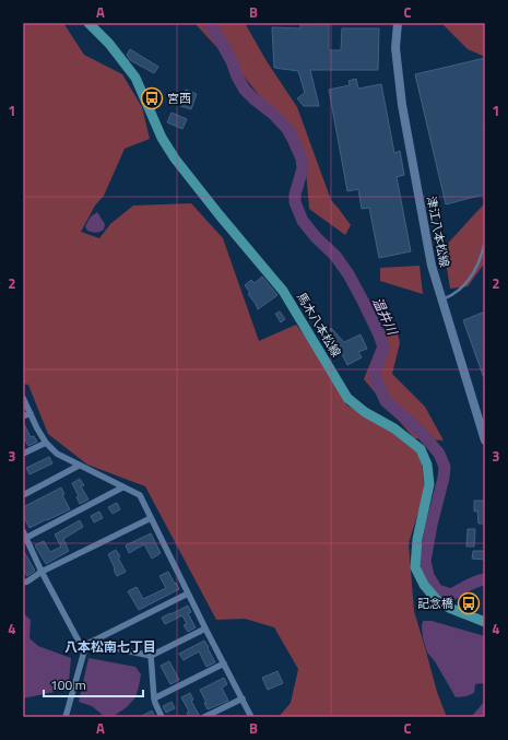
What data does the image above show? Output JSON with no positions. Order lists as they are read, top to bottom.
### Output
{
  "streets": {
    "main road": ["津江八本松線", "馬木八本松線"]
  },
  "districts": ["八本松南七丁目"],
  "water": ["温井川"],
  "places": {
    "bus stop": ["宮西", "記念橋"]
  },
  "scale_bar": "100 m",
  "grid": {
    "columns": ["A", "B", "C"],
    "rows": [
      "1",
      "2",
      "3",
      "4"
    ]
  }
}
